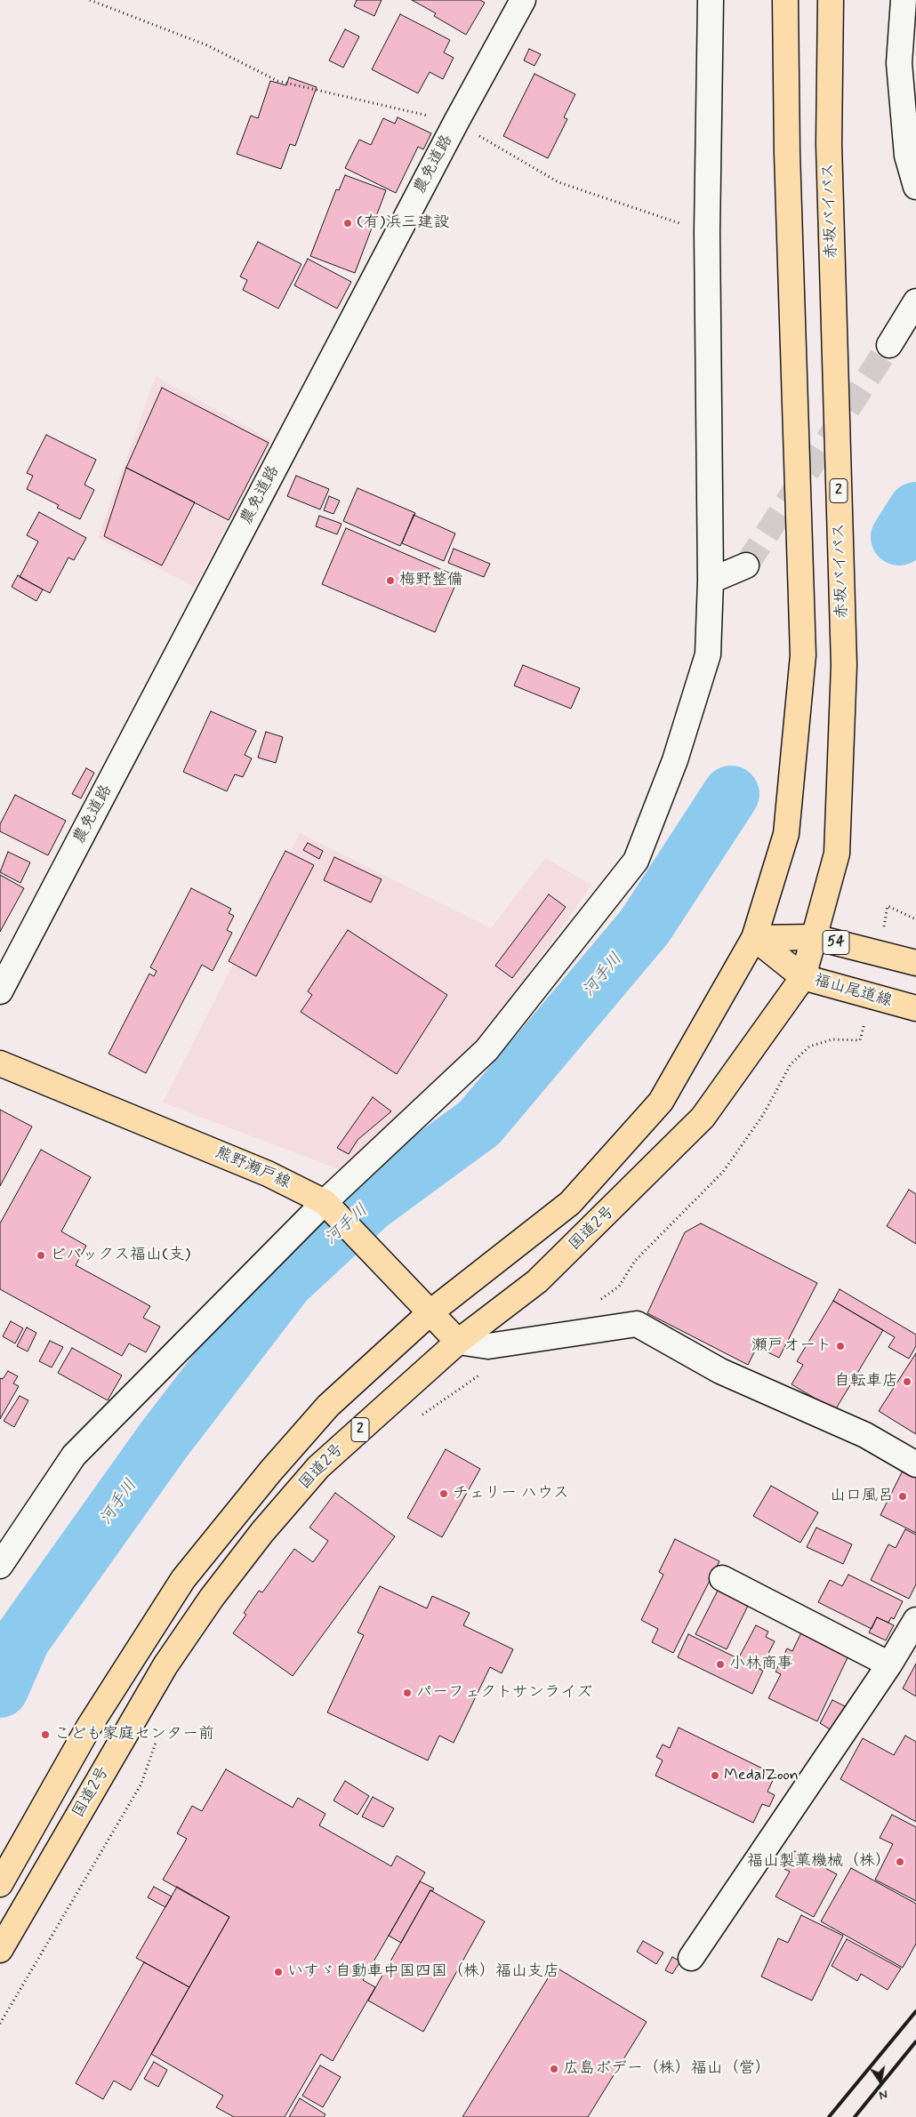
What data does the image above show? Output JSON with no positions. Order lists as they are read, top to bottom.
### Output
{
  "streets": {
    "main road": [
      "赤坂バイパス",
      "2",
      "54",
      "福山尾道線",
      "熊野瀬戸線",
      "国道2号"
    ],
    "street": ["農免道路"]
  },
  "crossings": [
    ["赤坂バイパス", "54"],
    ["赤坂バイパス", "福山尾道線"],
    ["赤坂バイパス", "国道2号"],
    ["54", "福山尾道線"],
    ["福山尾道線", "国道2号"],
    ["熊野瀬戸線", "国道2号"]
  ],
  "water": ["河手川"],
  "places": [
    "(有)浜三建設",
    "梅野整備",
    "ビバックス福山(支)",
    "瀬戸オート",
    "自転車店",
    "チェリー ハウス",
    "山口風呂",
    "小林商事",
    "パーフェクトサンライズ",
    "こども家庭センター前",
    "MedalZoon",
    "福山製菓機械（株）",
    "いすゞ自動車中国四国（株）福山支店",
    "広島ボデー（株）福山（営）"
  ],
  "north": "bottom"
}
